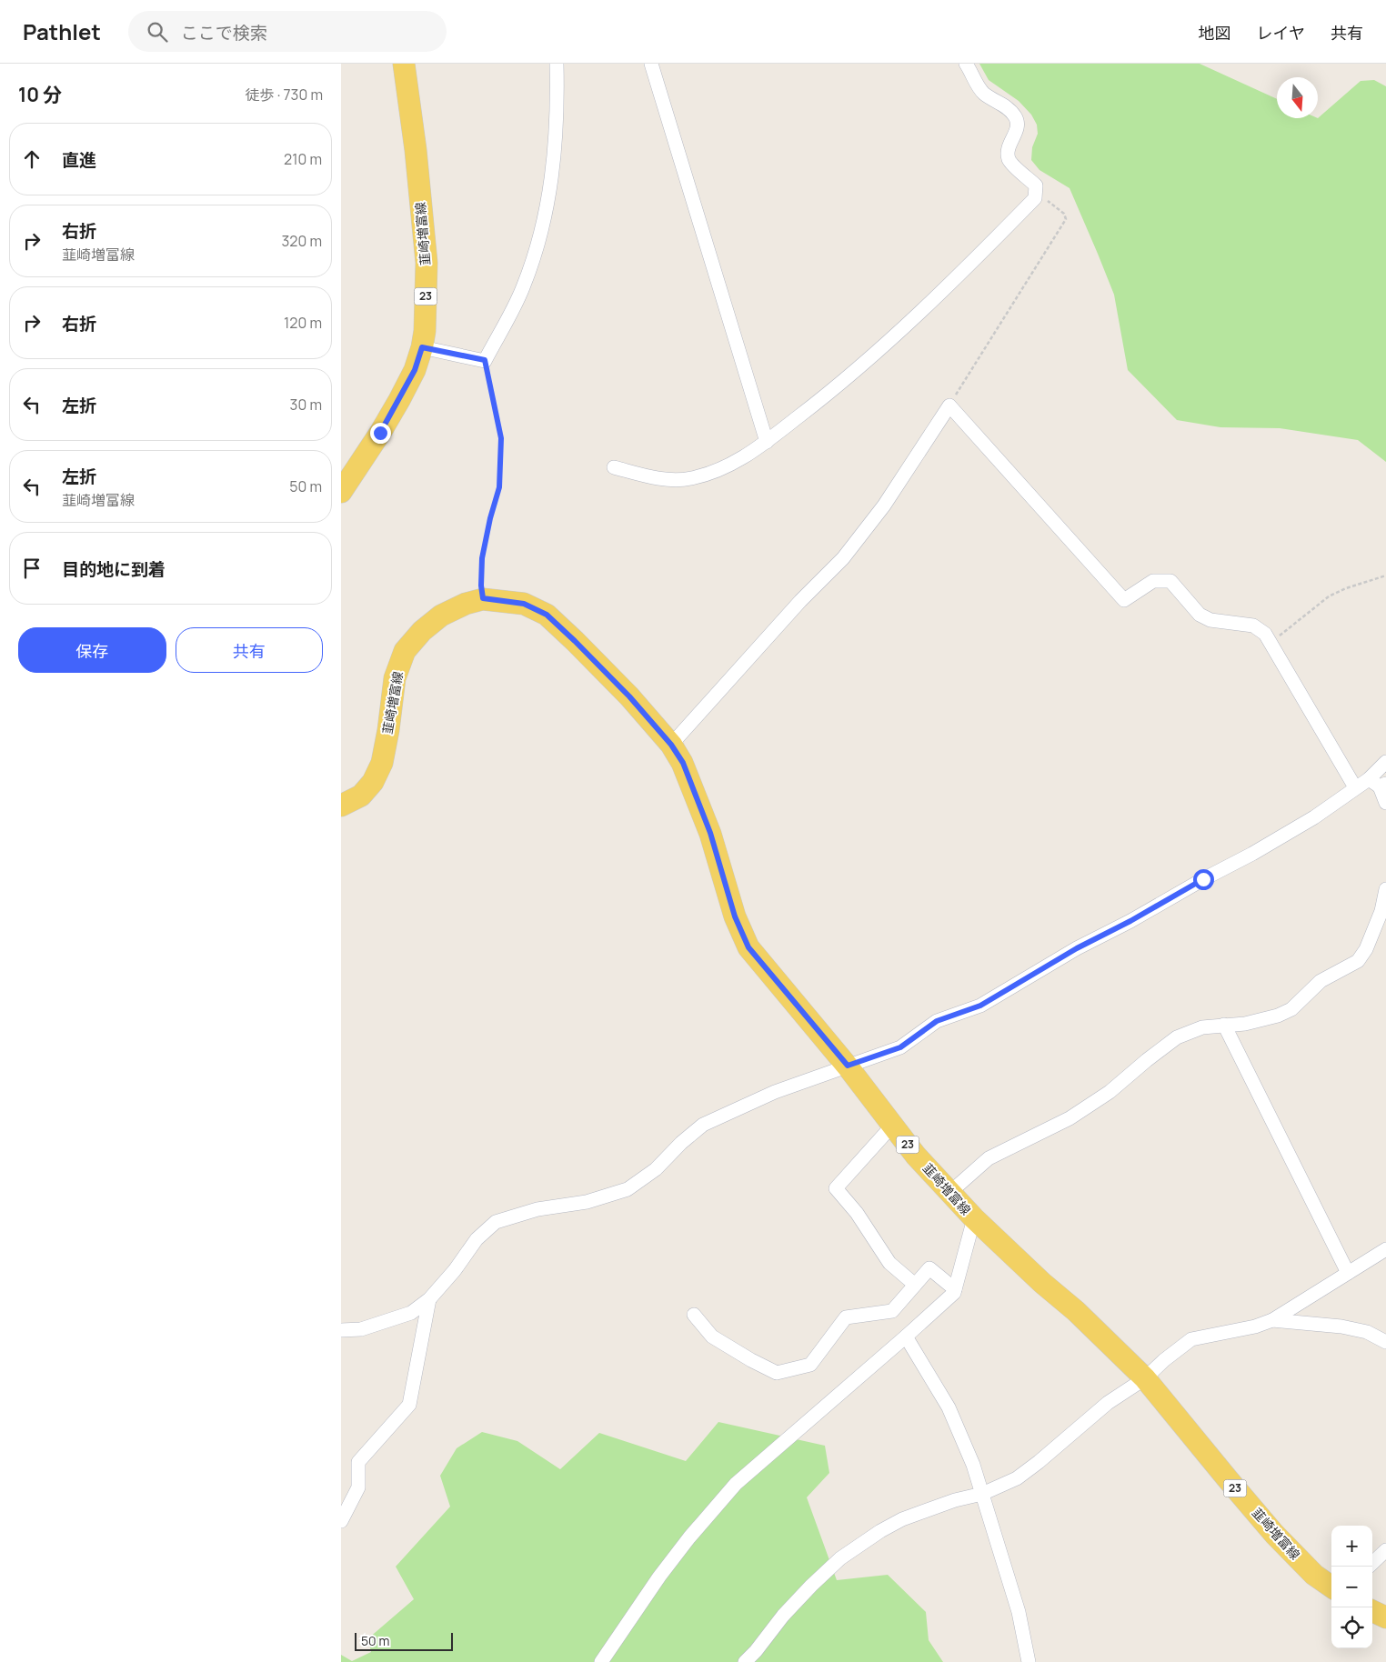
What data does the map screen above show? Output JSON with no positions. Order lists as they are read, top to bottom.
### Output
{
  "streets": {
    "main road": ["韮崎増富線", "23"]
  },
  "scale_bar": "50 m",
  "north": "bottom",
  "page": {
    "header": "Pathlet",
    "search": "ここで検索",
    "nav": ["地図", "レイヤ", "共有"],
    "heading": ["10 分", "徒歩 · 730 m"],
    "list": [
      ["直進", "210 m"],
      ["右折", "韮崎増富線", "320 m"],
      ["右折", "120 m"],
      ["左折", "30 m"],
      ["左折", "韮崎増富線", "50 m"],
      "目的地に到着"
    ],
    "buttons": ["保存", "共有"],
    "map_buttons": ["+", "−"],
    "scale": "50 m"
  }
}
